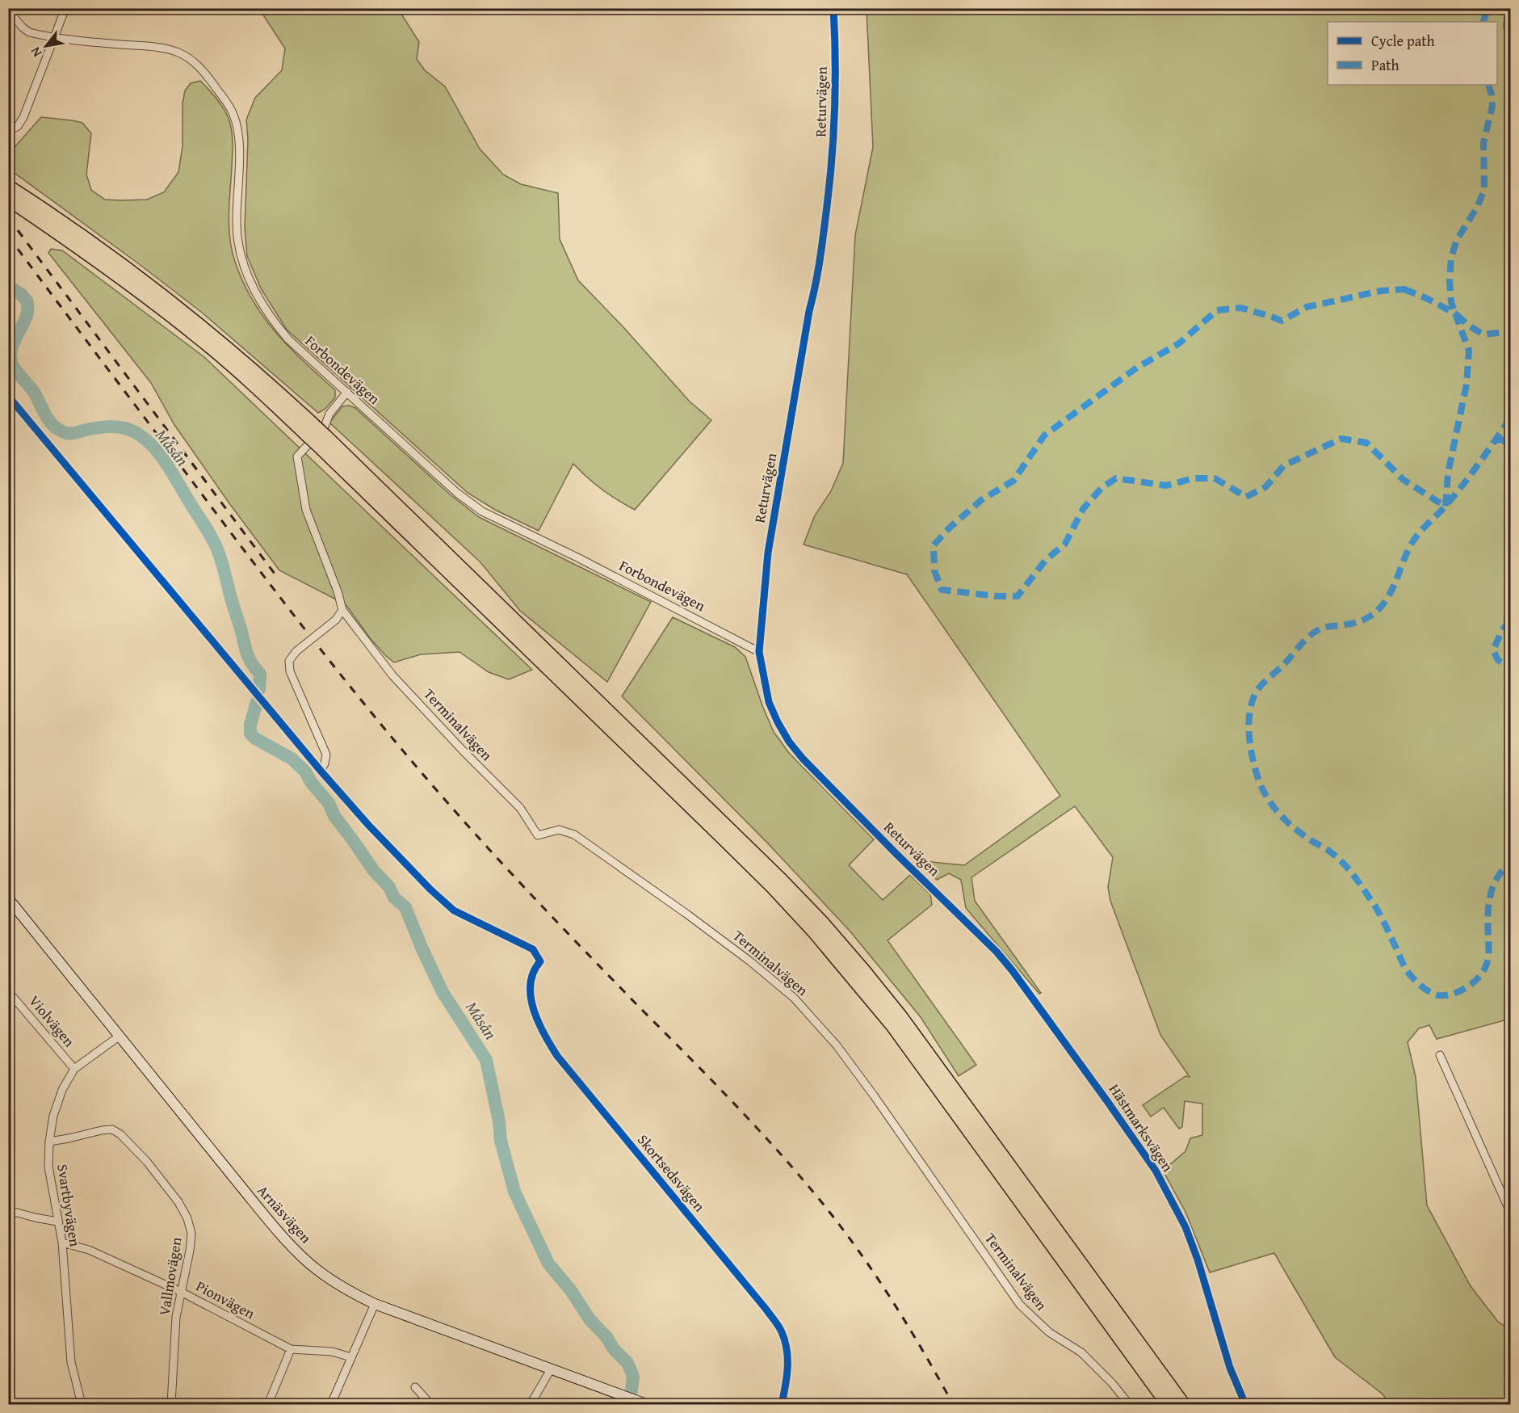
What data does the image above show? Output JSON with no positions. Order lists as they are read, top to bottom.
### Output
{
  "streets": {
    "street": [
      "Returvägen",
      "Forbondevägen",
      "Terminalvägen",
      "Violvägen",
      "Hästmarksvägen",
      "Skortsedsvägen",
      "Svartbyvägen",
      "Arnäsvägen",
      "Vallmovägen",
      "Pionvägen"
    ]
  },
  "crossings": [
    ["Returvägen", "Forbondevägen"],
    ["Returvägen", "Hästmarksvägen"],
    ["Violvägen", "Svartbyvägen"],
    ["Svartbyvägen", "Arnäsvägen"],
    ["Svartbyvägen", "Vallmovägen"],
    ["Svartbyvägen", "Pionvägen"],
    ["Vallmovägen", "Pionvägen"]
  ],
  "water": ["Måsån"],
  "legend": ["Cycle path", "Path"],
  "north": "bottom left"
}
